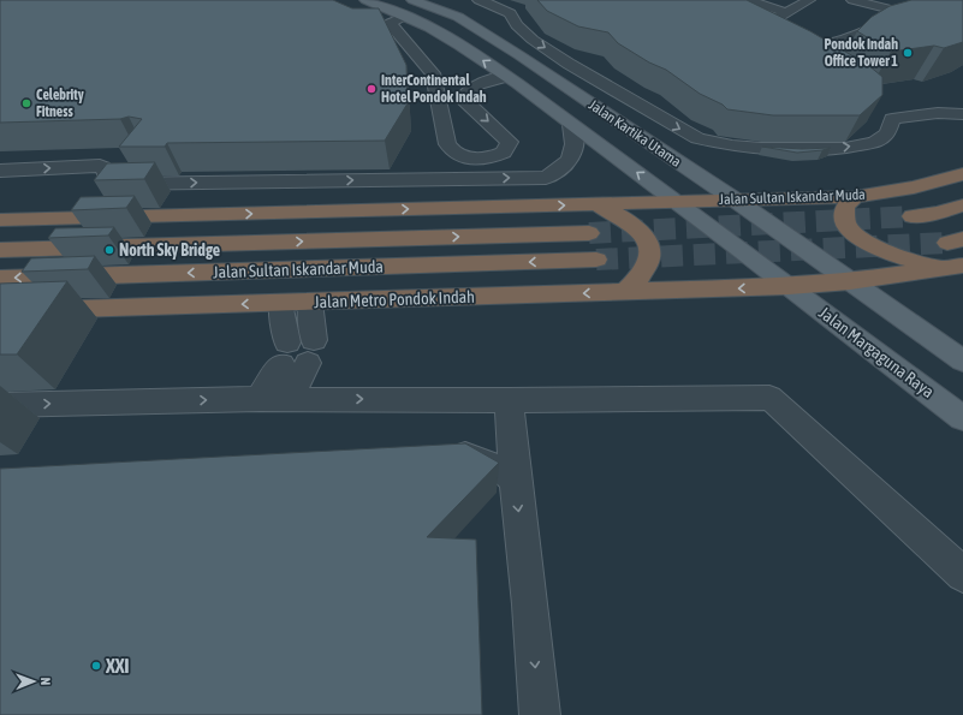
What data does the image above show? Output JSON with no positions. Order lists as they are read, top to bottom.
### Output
{
  "streets": {
    "highway": ["Jalan Sultan Iskandar Muda", "Jalan Metro Pondok Indah"],
    "main road": ["Jalan Kartika Utama", "Jalan Margaguna Raya"]
  },
  "crossings": [
    ["Jalan Kartika Utama", "Jalan Sultan Iskandar Muda"],
    ["Jalan Kartika Utama", "Jalan Metro Pondok Indah"],
    ["Jalan Kartika Utama", "Jalan Margaguna Raya"],
    ["Jalan Metro Pondok Indah", "Jalan Margaguna Raya"]
  ],
  "places": [
    "Pondok Indah Office Tower 1",
    "InterContinental Hotel Pondok Indah",
    "Celebrity Fitness",
    "North Sky Bridge",
    "XXI"
  ],
  "north": "right"
}
